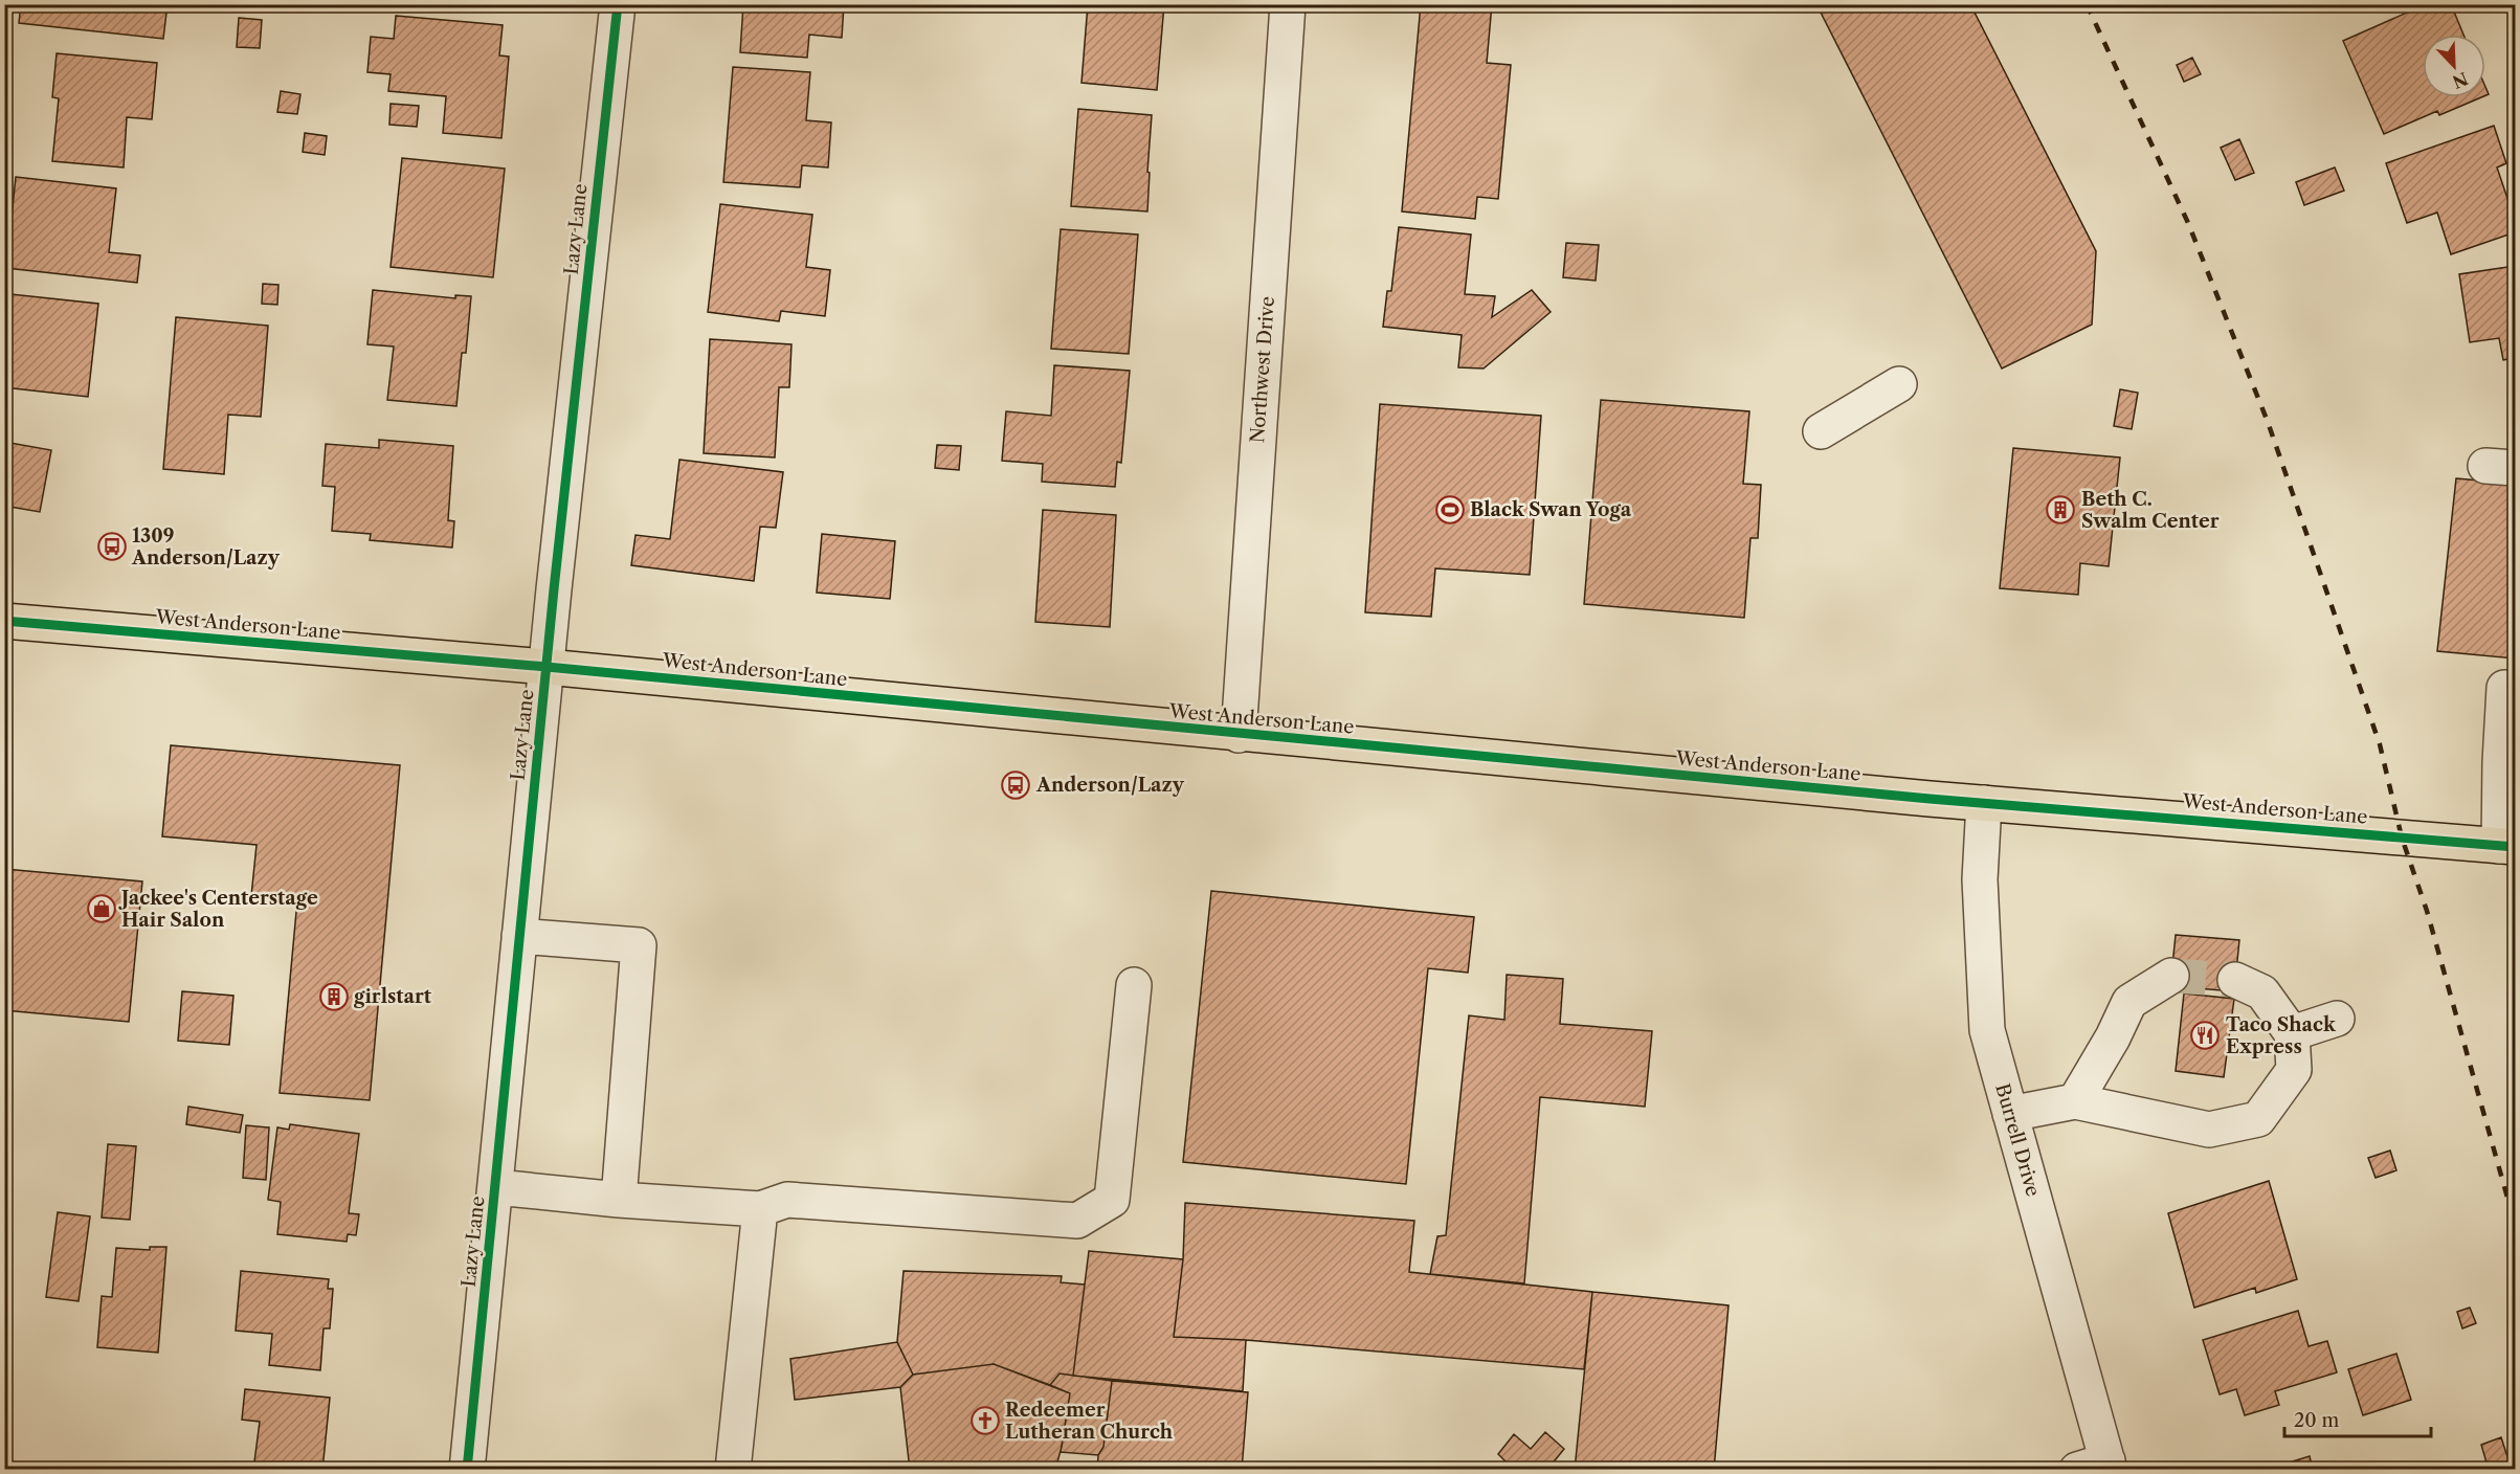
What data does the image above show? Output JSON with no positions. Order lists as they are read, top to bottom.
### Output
{
  "streets": {
    "main road": ["West Anderson Lane"],
    "street": ["Lazy Lane", "Northwest Drive", "Burrell Drive"]
  },
  "crossings": [
    ["Lazy Lane", "West Anderson Lane"],
    ["Northwest Drive", "West Anderson Lane"],
    ["West Anderson Lane", "Burrell Drive"]
  ],
  "places": {
    "sports": ["Black Swan Yoga"],
    "building": ["Beth C. Swalm Center", "girlstart"],
    "bus stop": ["1309 Anderson/Lazy", "Anderson/Lazy"],
    "shop": ["Jackee's Centerstage Hair Salon"],
    "restaurant": ["Taco Shack Express"],
    "church": ["Redeemer Lutheran Church"]
  },
  "scale_bar": "20 m",
  "north": "bottom right"
}
